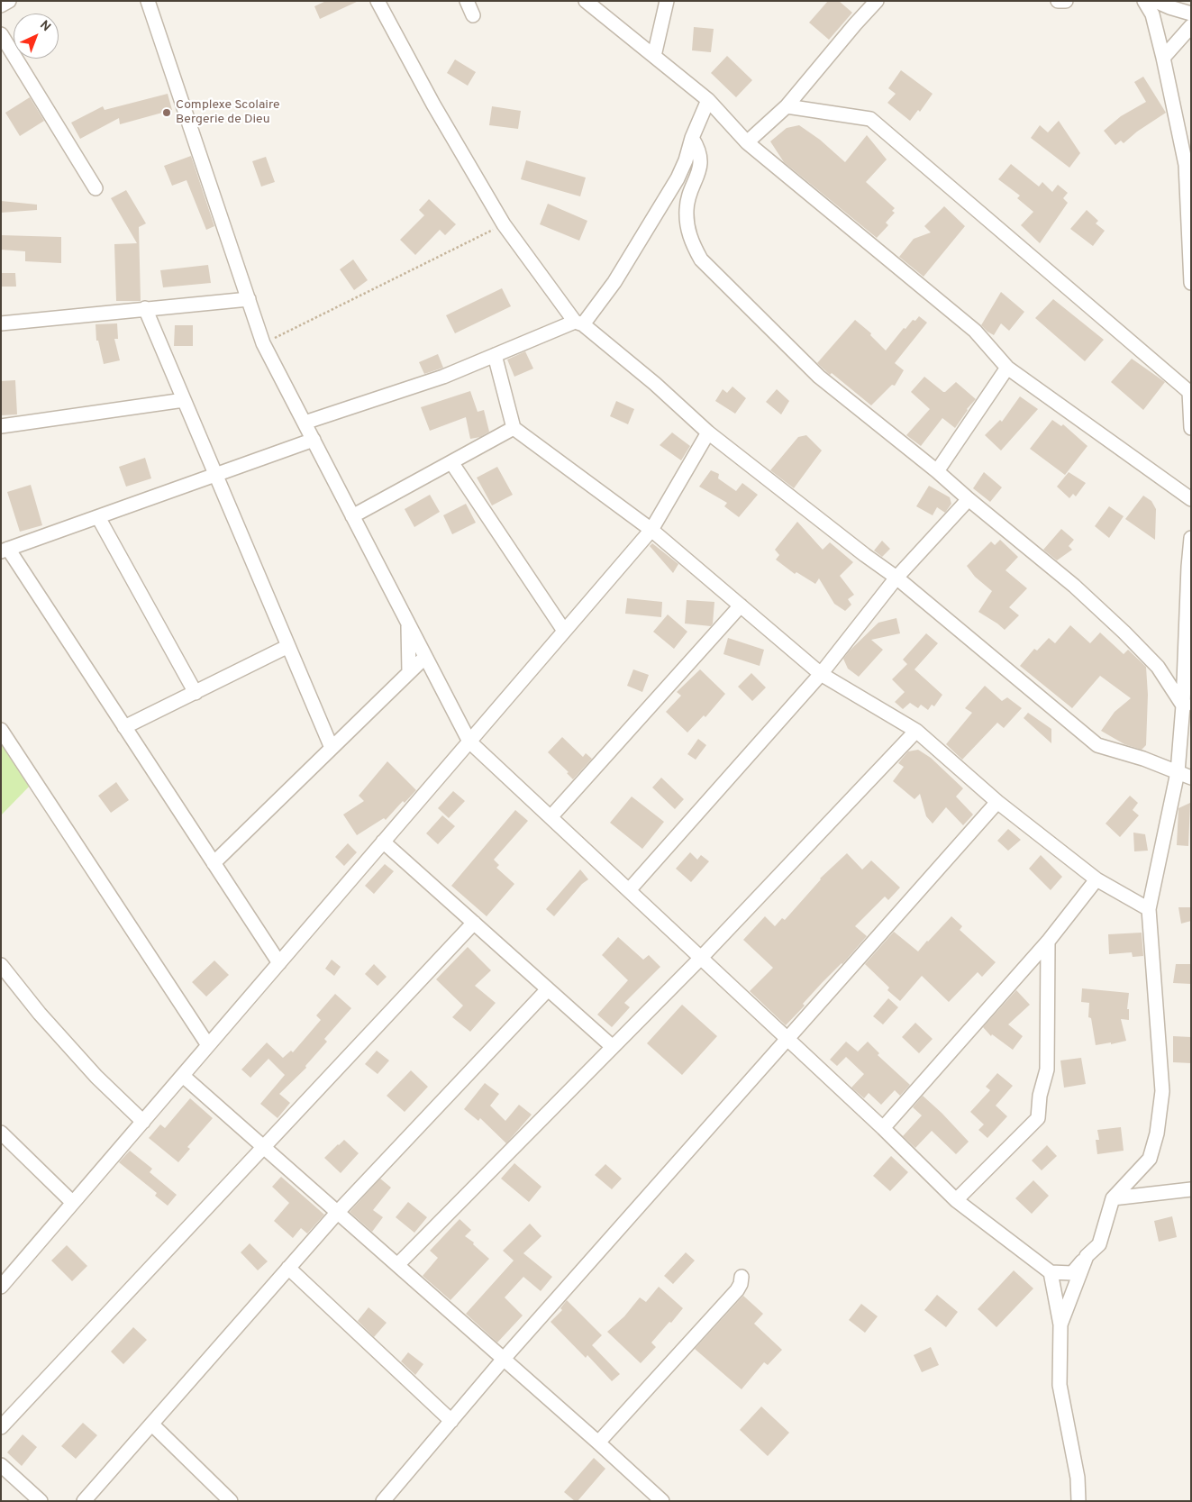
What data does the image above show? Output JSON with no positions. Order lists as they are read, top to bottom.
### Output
{
  "places": ["Complexe Scolaire Bergerie de Dieu"],
  "north": "top right"
}
